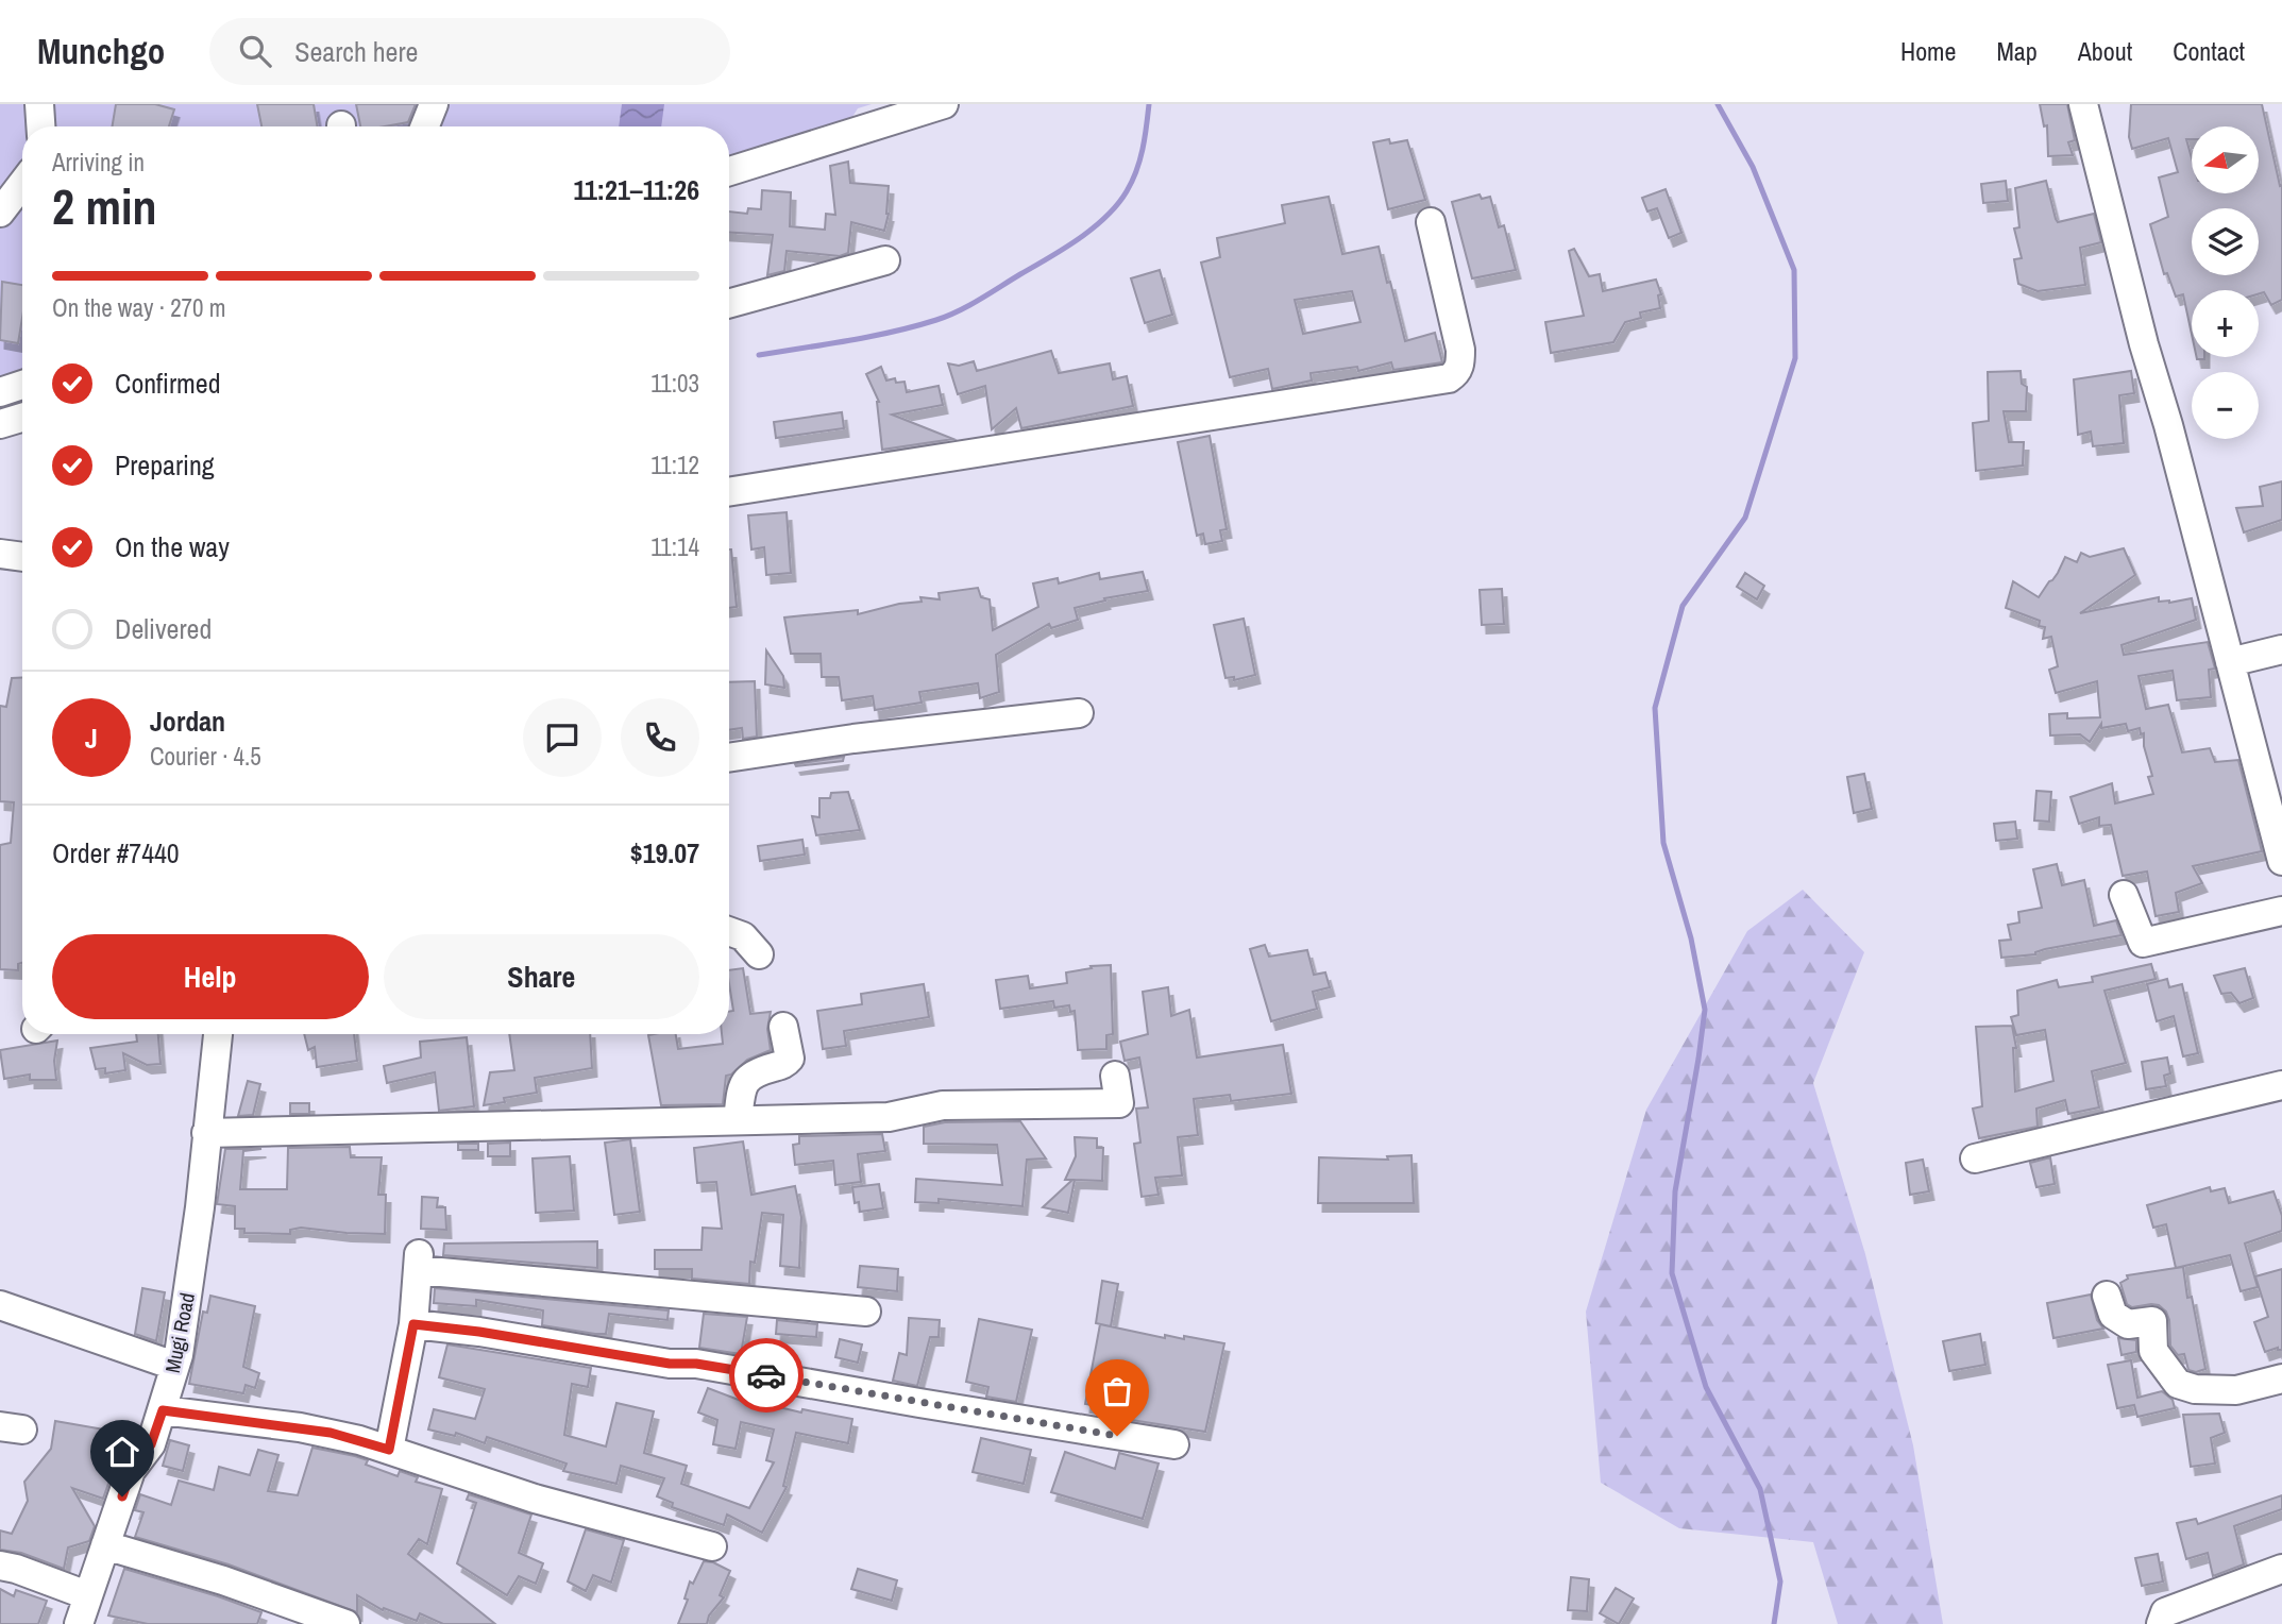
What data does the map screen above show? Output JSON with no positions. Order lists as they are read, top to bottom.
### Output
{
  "streets": {
    "street": ["Mugi Road"]
  },
  "north": "left",
  "page": {
    "header": "Munchgo",
    "search": "Search here",
    "nav": [
      "Home",
      "Map",
      "About",
      "Contact"
    ],
    "map_buttons": ["+", "−"],
    "heading": ["2 min", "Arriving in", "11:21–11:26"],
    "panel": [
      "Jordan",
      "Courier · 4.5",
      "Order #7440",
      "$19.07"
    ],
    "bar": "On the way · 270 m",
    "list": [
      ["Confirmed", "11:03"],
      ["Preparing", "11:12"],
      ["On the way", "11:14"],
      "Delivered"
    ],
    "round": "J",
    "buttons": ["Help", "Share"]
  }
}
